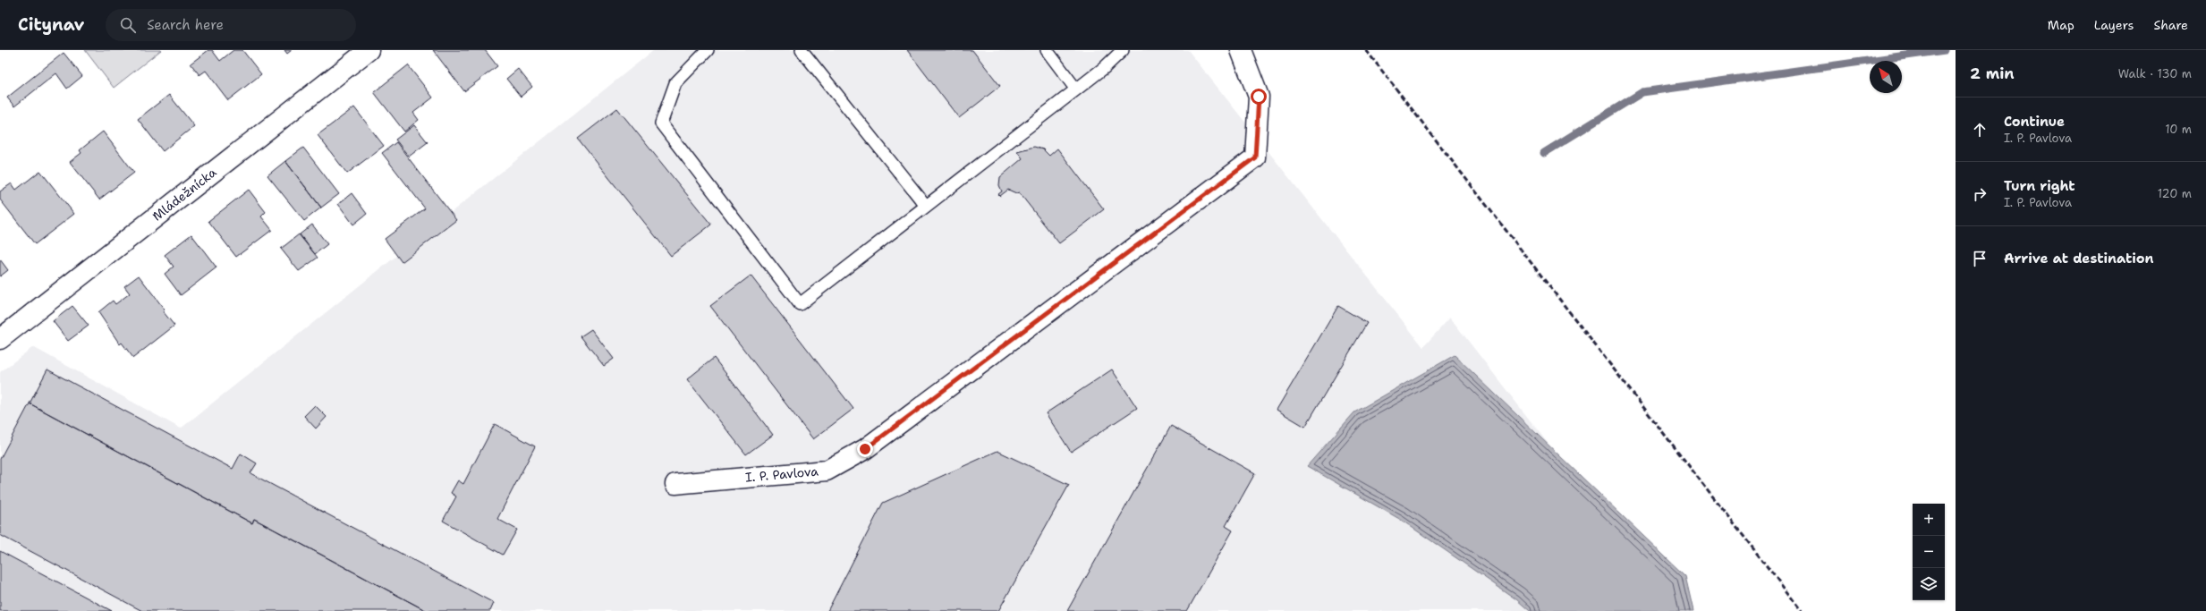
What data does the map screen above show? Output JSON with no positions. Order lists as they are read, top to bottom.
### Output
{
  "streets": {
    "street": ["Mládežnícka", "I. P. Pavlova"]
  },
  "north": "top left",
  "page": {
    "header": "Citynav",
    "search": "Search here",
    "nav": ["Map", "Layers", "Share"],
    "heading": ["2 min", "Walk · 130 m"],
    "list": [
      ["Continue", "I. P. Pavlova", "10 m"],
      ["Turn right", "I. P. Pavlova", "120 m"],
      "Arrive at destination"
    ],
    "map_buttons": ["+", "−"]
  }
}
